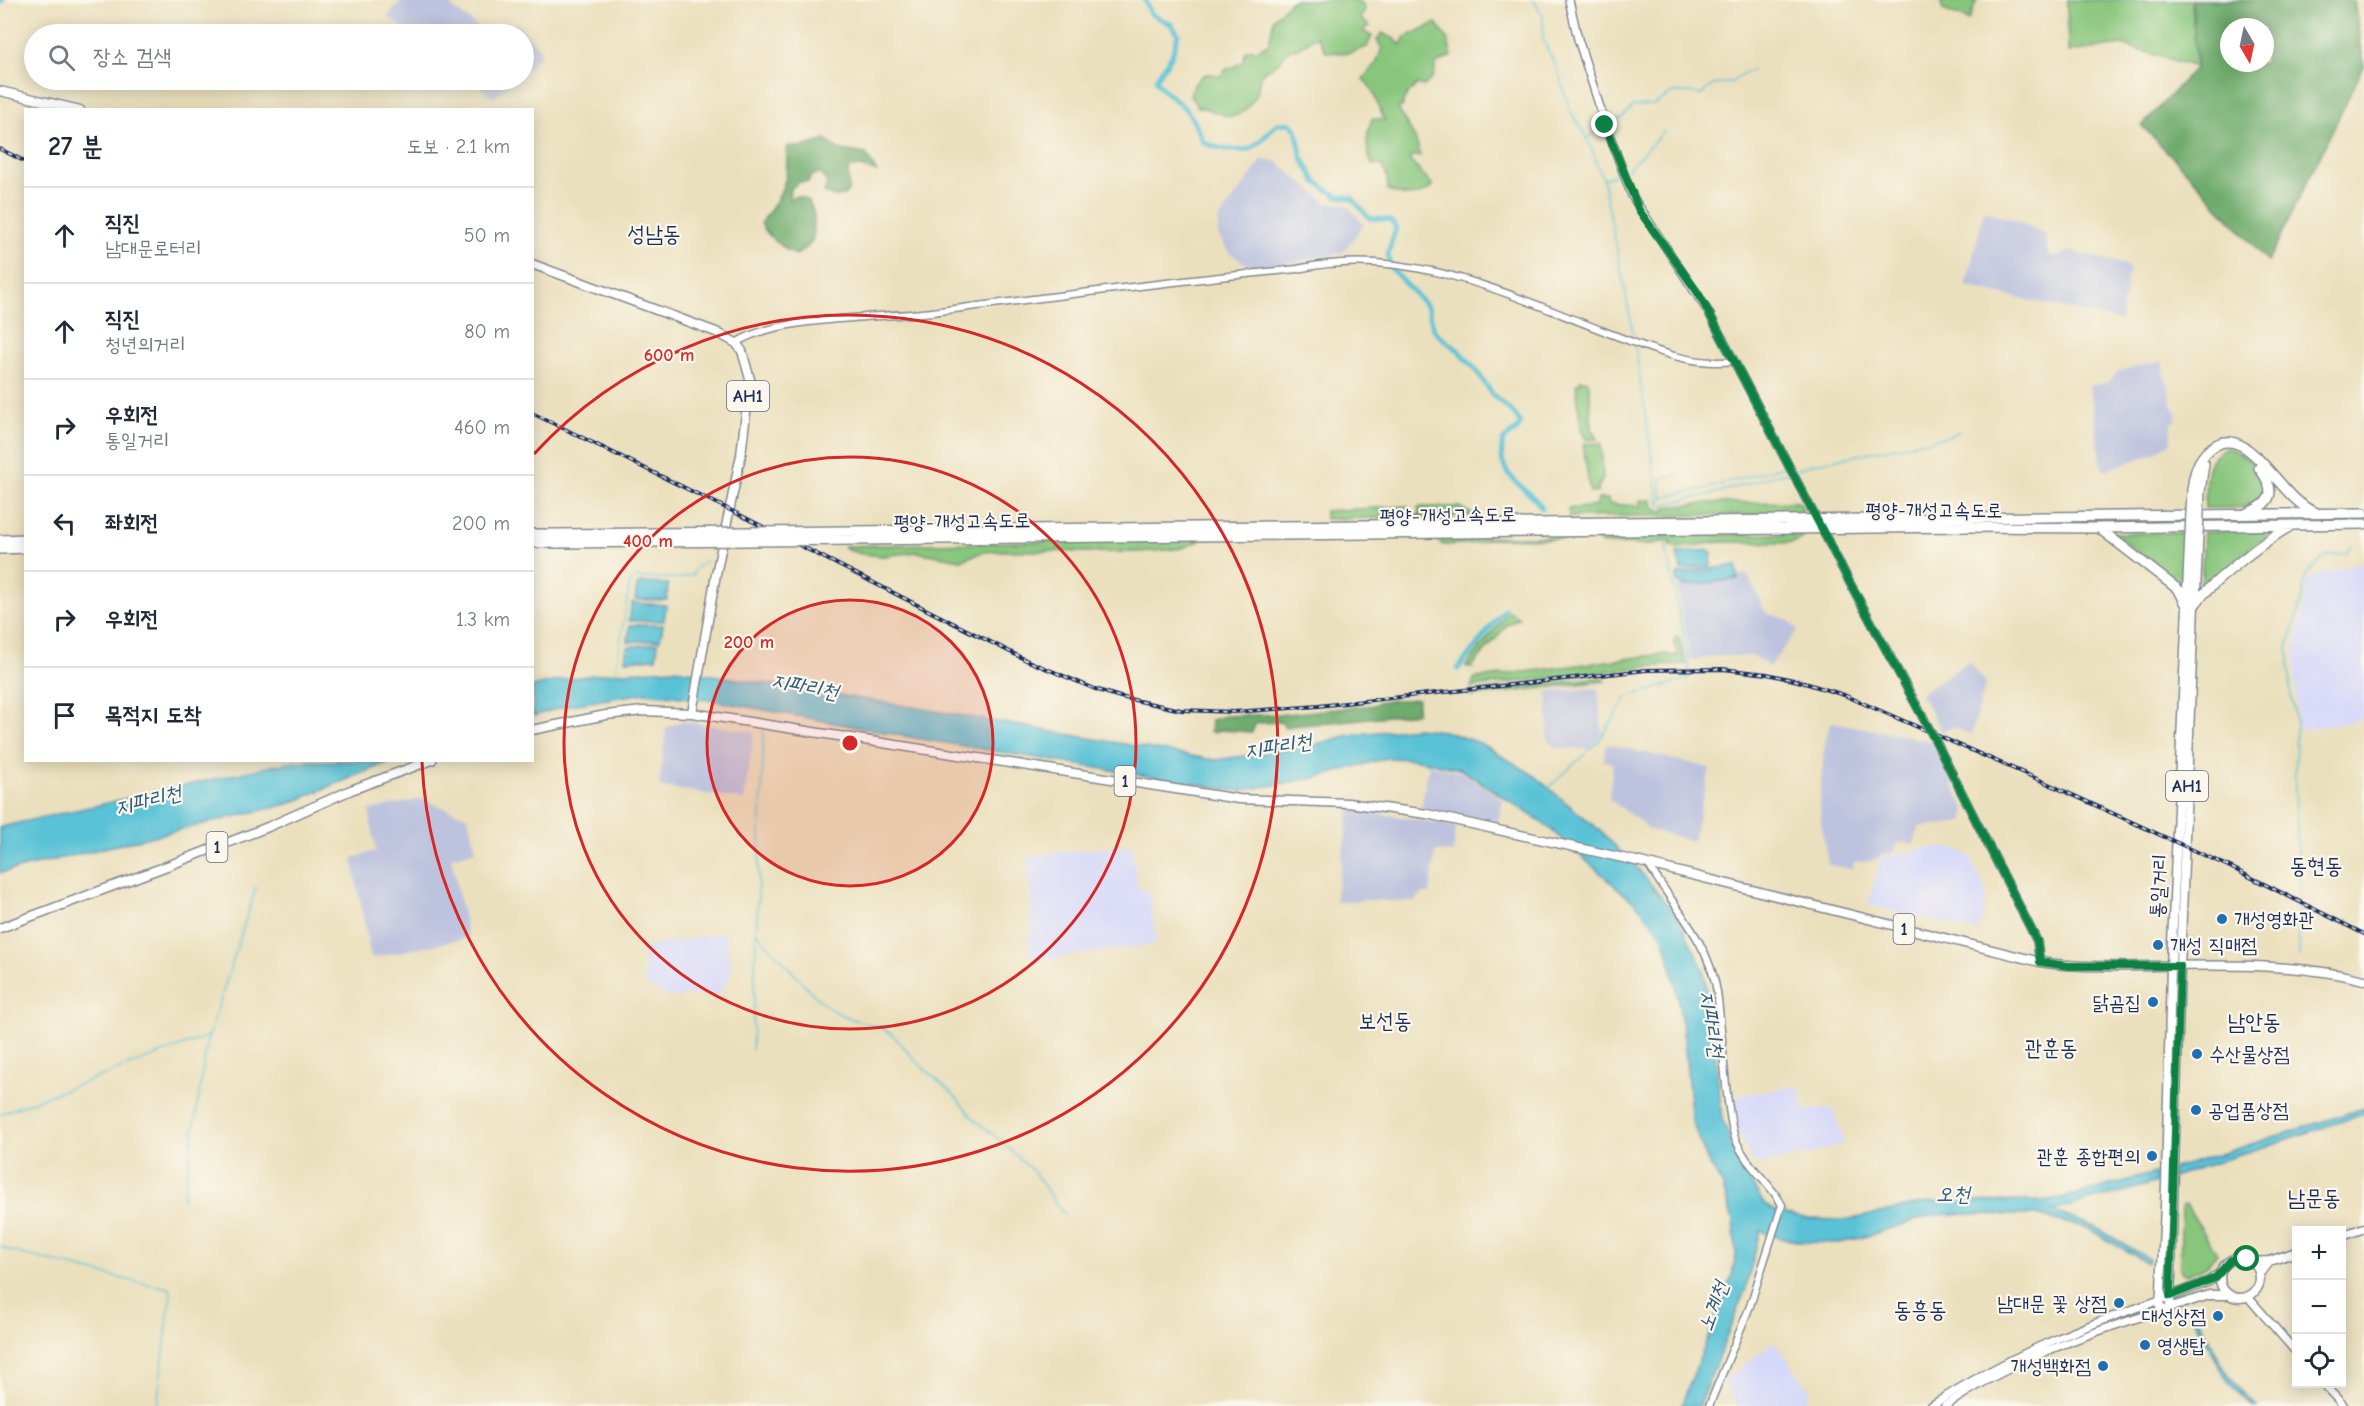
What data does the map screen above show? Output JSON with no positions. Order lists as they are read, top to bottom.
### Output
{
  "streets": {
    "highway": ["평양-개성고속도로"],
    "main road": ["AH1", "1", "통일거리"]
  },
  "crossings": [
    ["AH1", "1"],
    ["1", "통일거리"]
  ],
  "districts": [
    "성남동",
    "동현동",
    "보선동",
    "남안동",
    "관훈동",
    "남문동",
    "동흥동"
  ],
  "water": ["지파리천", "오천", "노계천"],
  "places": [
    "개성영화관",
    "개성 직매점",
    "닭곰집",
    "수산물상점",
    "공업품상점",
    "관훈 종합편의",
    "남대문 꽃 상점",
    "대성상점",
    "영생탑",
    "개성백화점"
  ],
  "north": "bottom",
  "page": {
    "search": "장소 검색",
    "heading": ["27 분", "도보 · 2.1 km"],
    "list": [
      ["직진", "남대문로터리", "50 m"],
      ["직진", "청년의거리", "80 m"],
      ["우회전", "통일거리", "460 m"],
      ["좌회전", "200 m"],
      ["우회전", "1.3 km"],
      "목적지 도착"
    ],
    "map_buttons": ["+", "−"]
  },
  "rings": ["600 m", "400 m", "200 m"]
}
